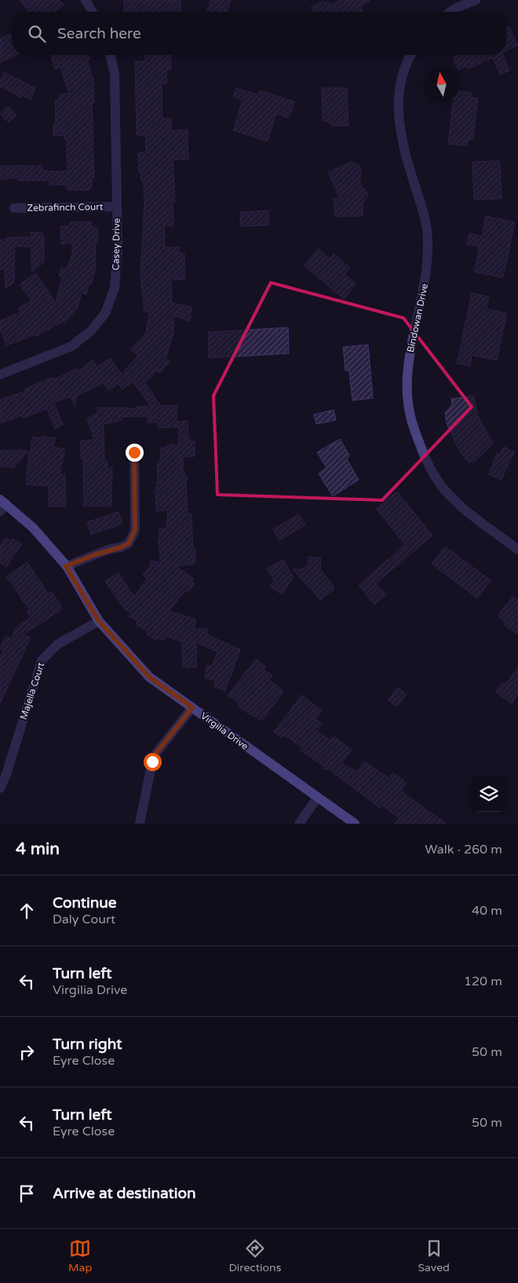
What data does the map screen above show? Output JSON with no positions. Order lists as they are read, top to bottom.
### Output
{
  "streets": {
    "street": [
      "Zebrafinch Court",
      "Casey Drive",
      "Bindowan Drive",
      "Majella Court",
      "Virgilia Drive"
    ]
  },
  "crossings": [
    ["Zebrafinch Court", "Casey Drive"],
    ["Majella Court", "Virgilia Drive"]
  ],
  "north": "top",
  "page": {
    "search": "Search here",
    "heading": ["4 min", "Walk · 260 m"],
    "list": [
      ["Continue", "Daly Court", "40 m"],
      ["Turn left", "Virgilia Drive", "120 m"],
      ["Turn right", "Eyre Close", "50 m"],
      ["Turn left", "Eyre Close", "50 m"],
      "Arrive at destination"
    ],
    "nav": ["Map", "Directions", "Saved"]
  }
}
